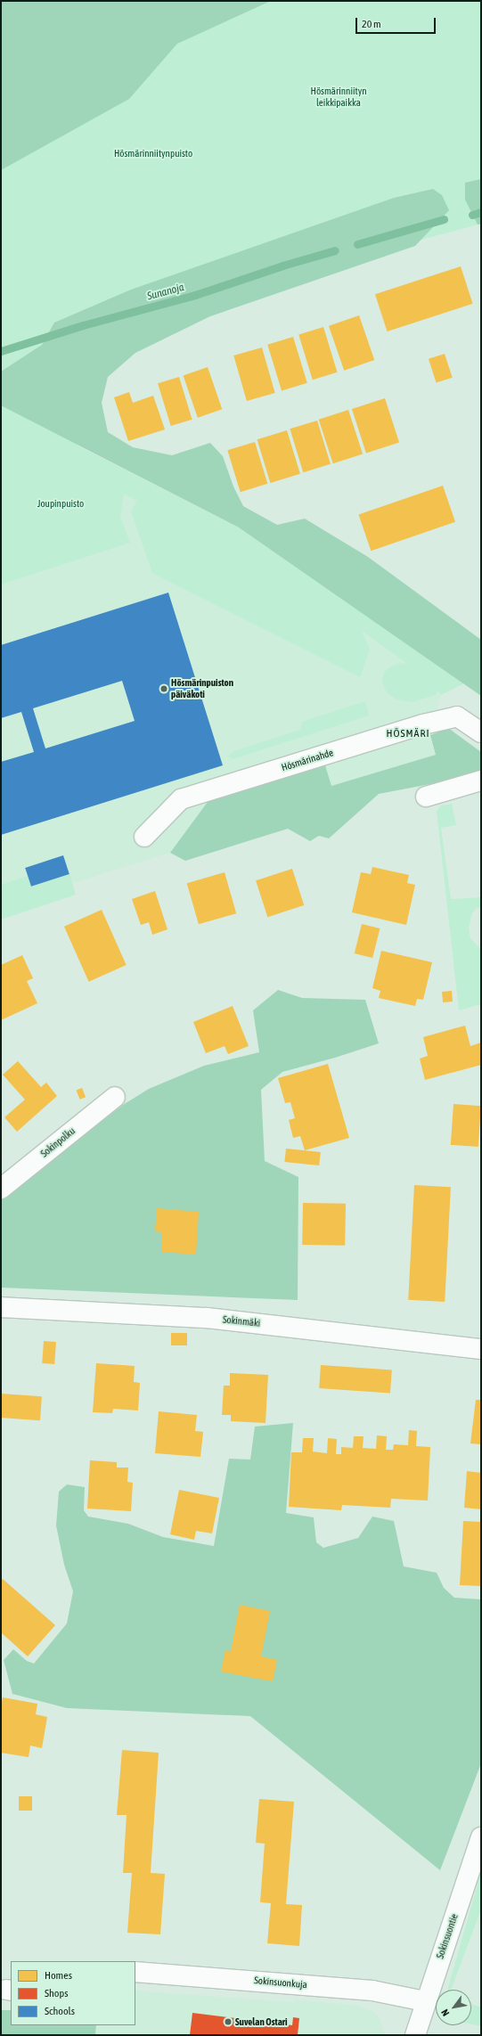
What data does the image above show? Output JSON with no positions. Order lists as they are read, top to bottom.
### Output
{
  "streets": {
    "street": [
      "Hösmärinahde",
      "Sokinpolku",
      "Sokinmäki",
      "Sokinsuontie",
      "Sokinsuonkuja"
    ]
  },
  "crossings": [
    ["Sokinsuontie", "Sokinsuonkuja"]
  ],
  "districts": ["HÖSMÄRI"],
  "water": ["Sunanoja"],
  "parks": ["Hösmärinniityn leikkipaikka", "Hösmärinniitynpuisto", "Joupinpuisto"],
  "places": ["Hösmärinpuiston päiväkoti", "Suvelan Ostari"],
  "legend": ["Homes", "Shops", "Schools"],
  "scale_bar": "20 m",
  "north": "bottom left"
}
